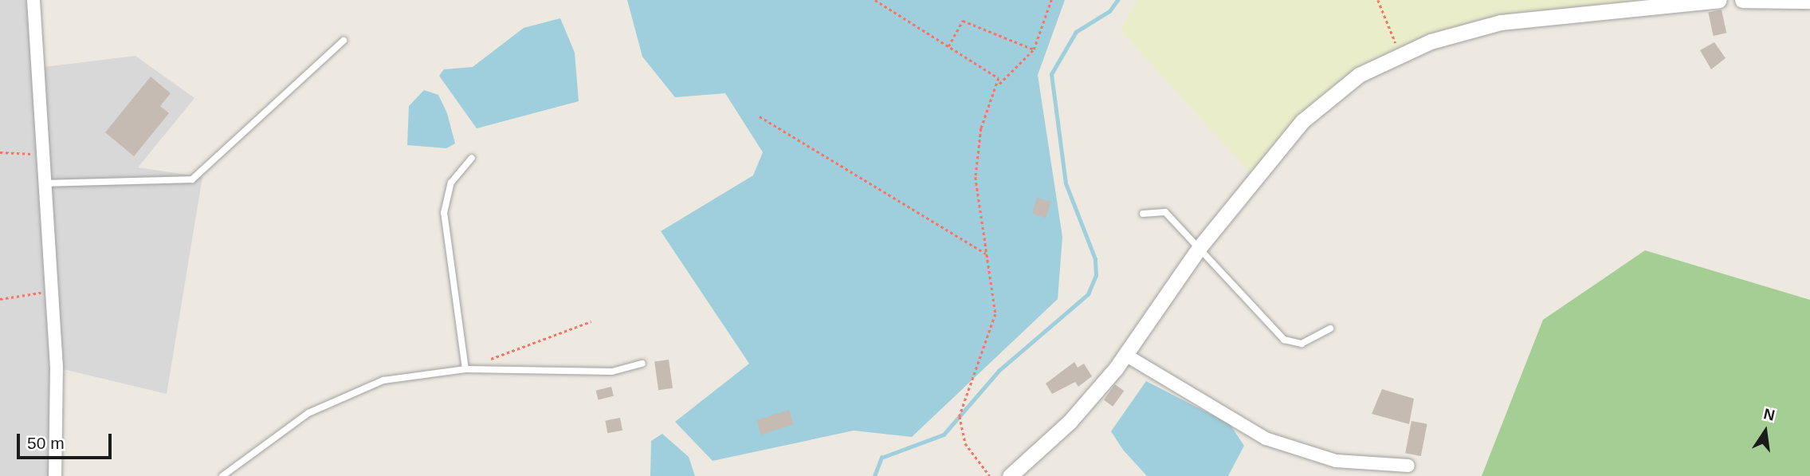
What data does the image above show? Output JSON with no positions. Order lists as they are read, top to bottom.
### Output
{
  "scale_bar": "50 m",
  "north": "top"
}
